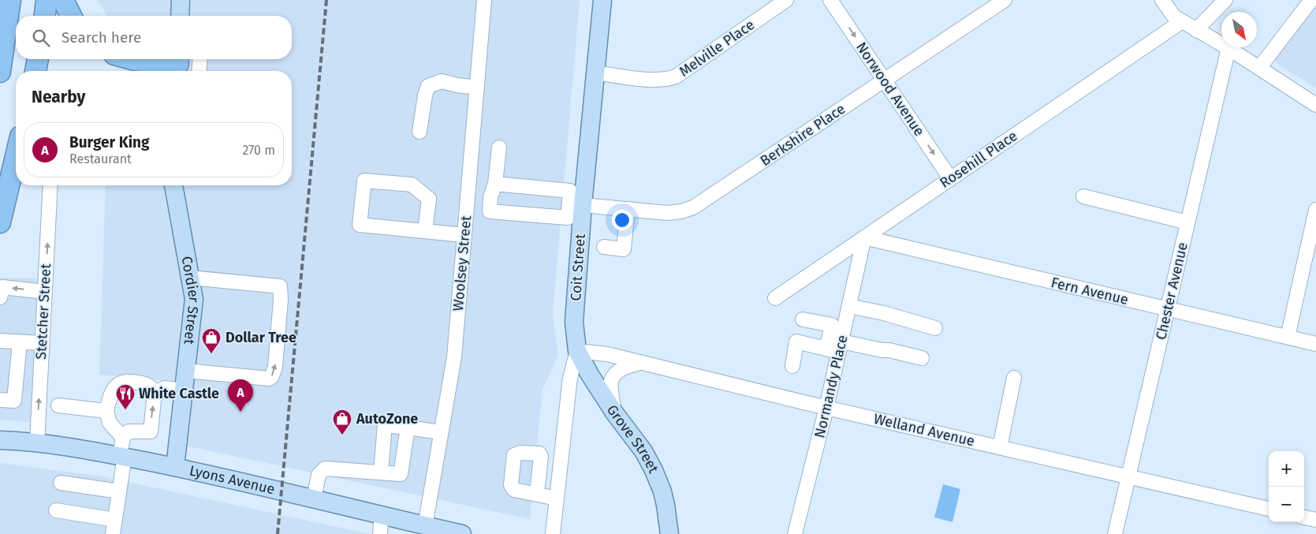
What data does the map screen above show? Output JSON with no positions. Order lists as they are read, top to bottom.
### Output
{
  "streets": {
    "main road": [
      "Coit Street",
      "Cordier Street",
      "Grove Street",
      "Lyons Avenue"
    ],
    "street": [
      "Melville Place",
      "Norwood Avenue",
      "Berkshire Place",
      "Rosehill Place",
      "Woolsey Street",
      "Fern Avenue",
      "Chester Avenue",
      "Stetcher Street",
      "Normandy Place",
      "Welland Avenue"
    ]
  },
  "crossings": [
    ["Melville Place", "Coit Street"],
    ["Norwood Avenue", "Berkshire Place"],
    ["Norwood Avenue", "Rosehill Place"],
    ["Berkshire Place", "Coit Street"],
    ["Rosehill Place", "Fern Avenue"],
    ["Rosehill Place", "Normandy Place"],
    ["Woolsey Street", "Lyons Avenue"],
    ["Coit Street", "Welland Avenue"],
    ["Coit Street", "Grove Street"],
    ["Fern Avenue", "Chester Avenue"],
    ["Fern Avenue", "Normandy Place"],
    ["Chester Avenue", "Welland Avenue"],
    ["Cordier Street", "Lyons Avenue"],
    ["Stetcher Street", "Lyons Avenue"],
    ["Normandy Place", "Welland Avenue"],
    ["Welland Avenue", "Grove Street"]
  ],
  "one_way": ["Norwood Avenue", "Stetcher Street"],
  "places": {
    "shop": ["Dollar Tree", "AutoZone"],
    "restaurant": ["White Castle"]
  },
  "north": "bottom right",
  "page": {
    "search": "Search here",
    "heading": "Nearby",
    "list": [
      {
        "mark": "A",
        "name": "Burger King",
        "note": "Restaurant",
        "value": "270 m"
      }
    ],
    "pins": "A",
    "map_buttons": ["+", "−"]
  }
}
